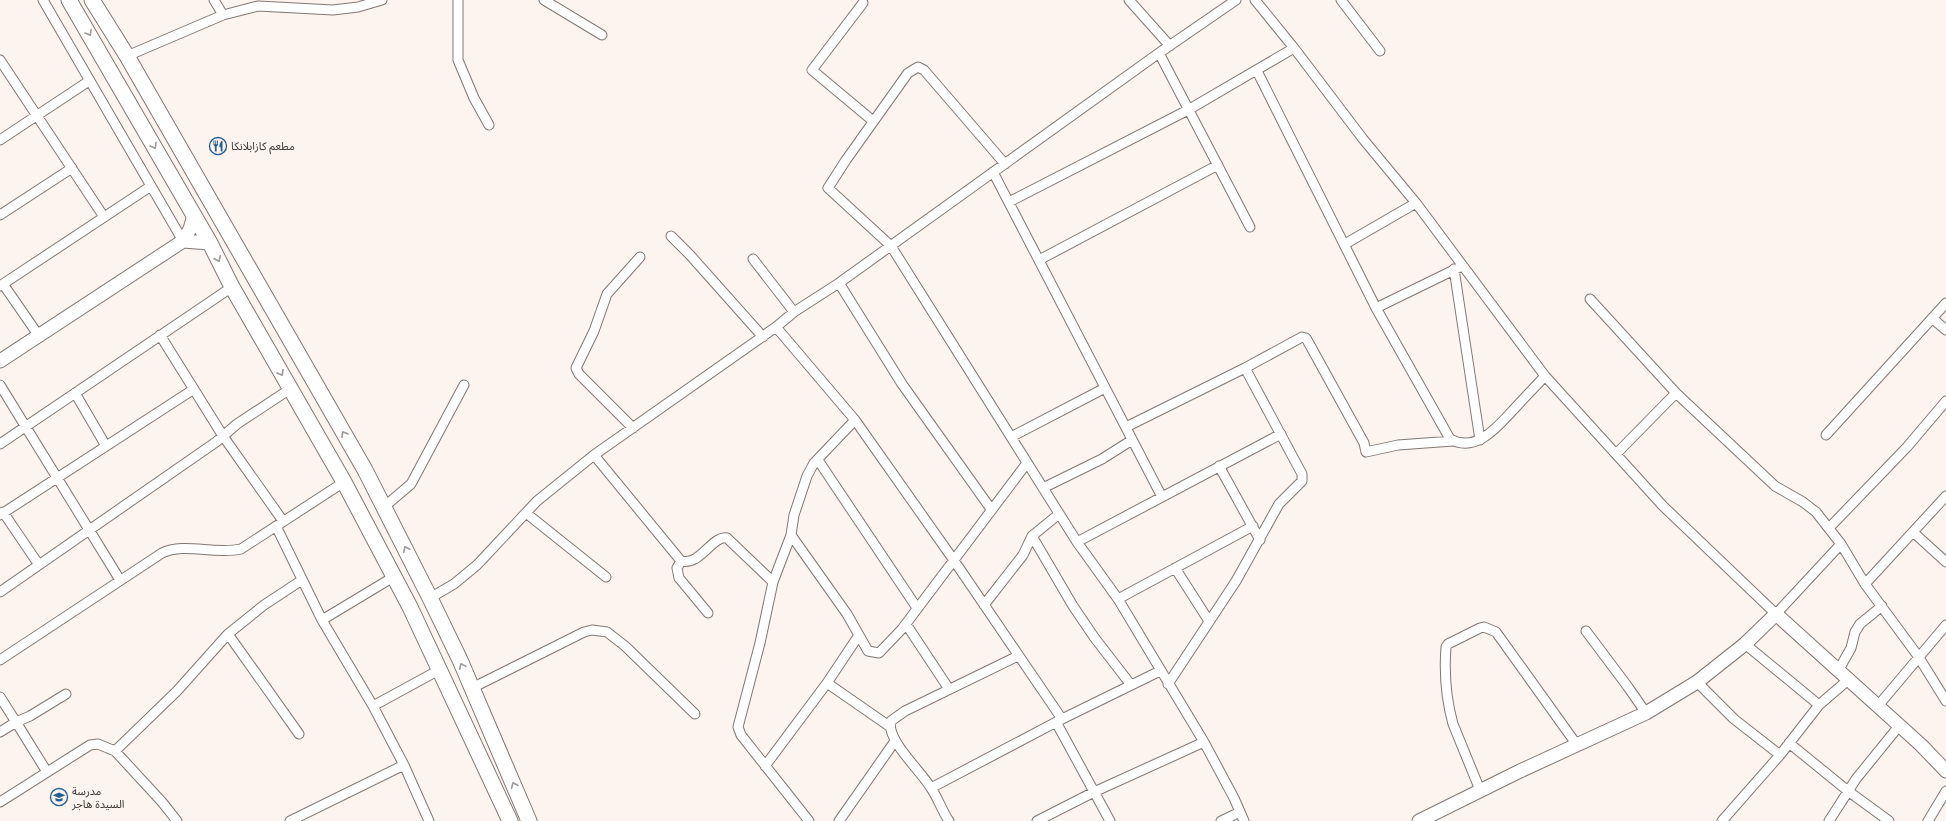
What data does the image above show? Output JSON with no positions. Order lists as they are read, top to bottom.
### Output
{
  "places": {
    "restaurant": ["مطعم كازابلانكا"],
    "school or university": ["مدرسة السيدة هاجر"]
  }
}
